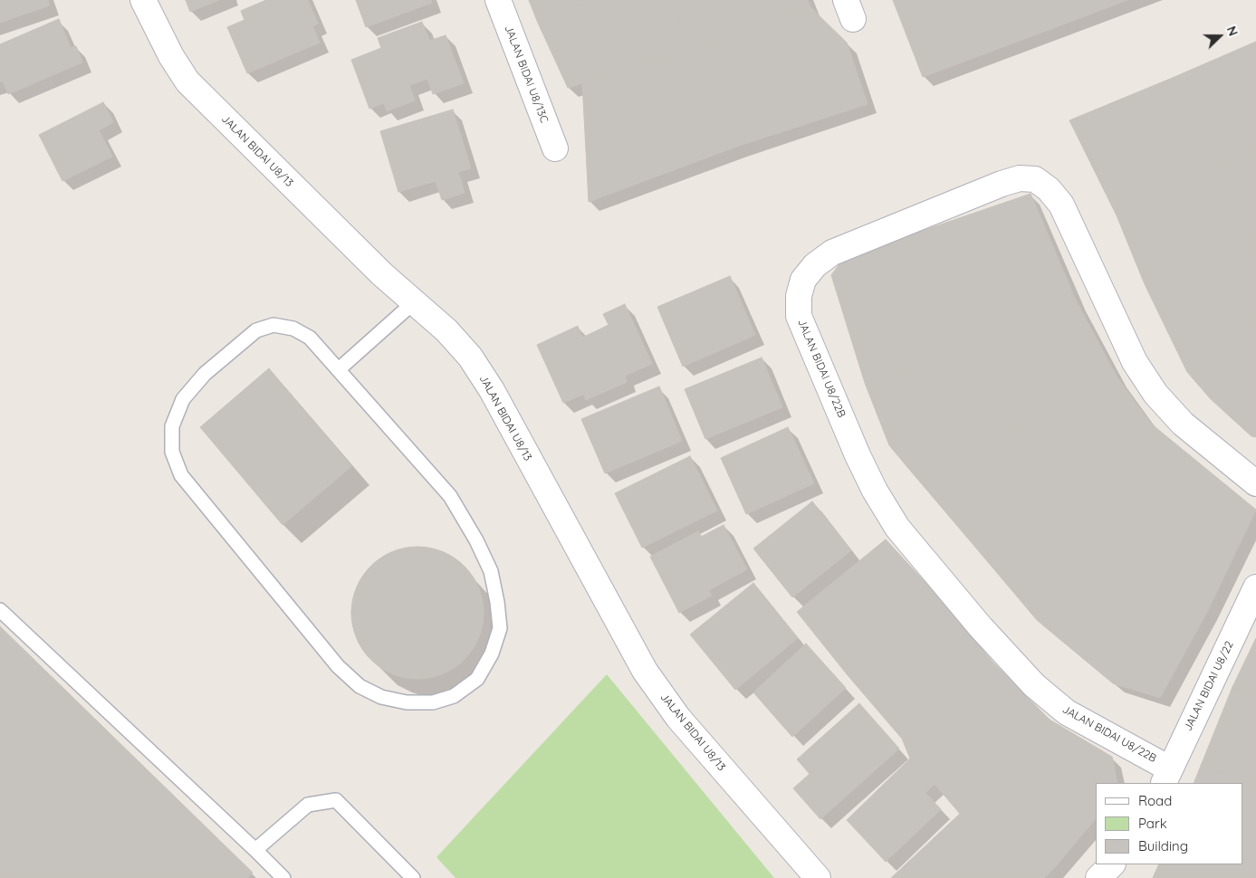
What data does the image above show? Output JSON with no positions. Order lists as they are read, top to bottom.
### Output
{
  "streets": {
    "street": [
      "JALAN BIDAI U8/13C",
      "JALAN BIDAI U8/13",
      "JALAN BIDAI U8/22B",
      "JALAN BIDAI U8/22"
    ]
  },
  "crossings": [
    ["JALAN BIDAI U8/22B", "JALAN BIDAI U8/22"]
  ],
  "legend": ["Road", "Park", "Building"],
  "north": "right"
}
